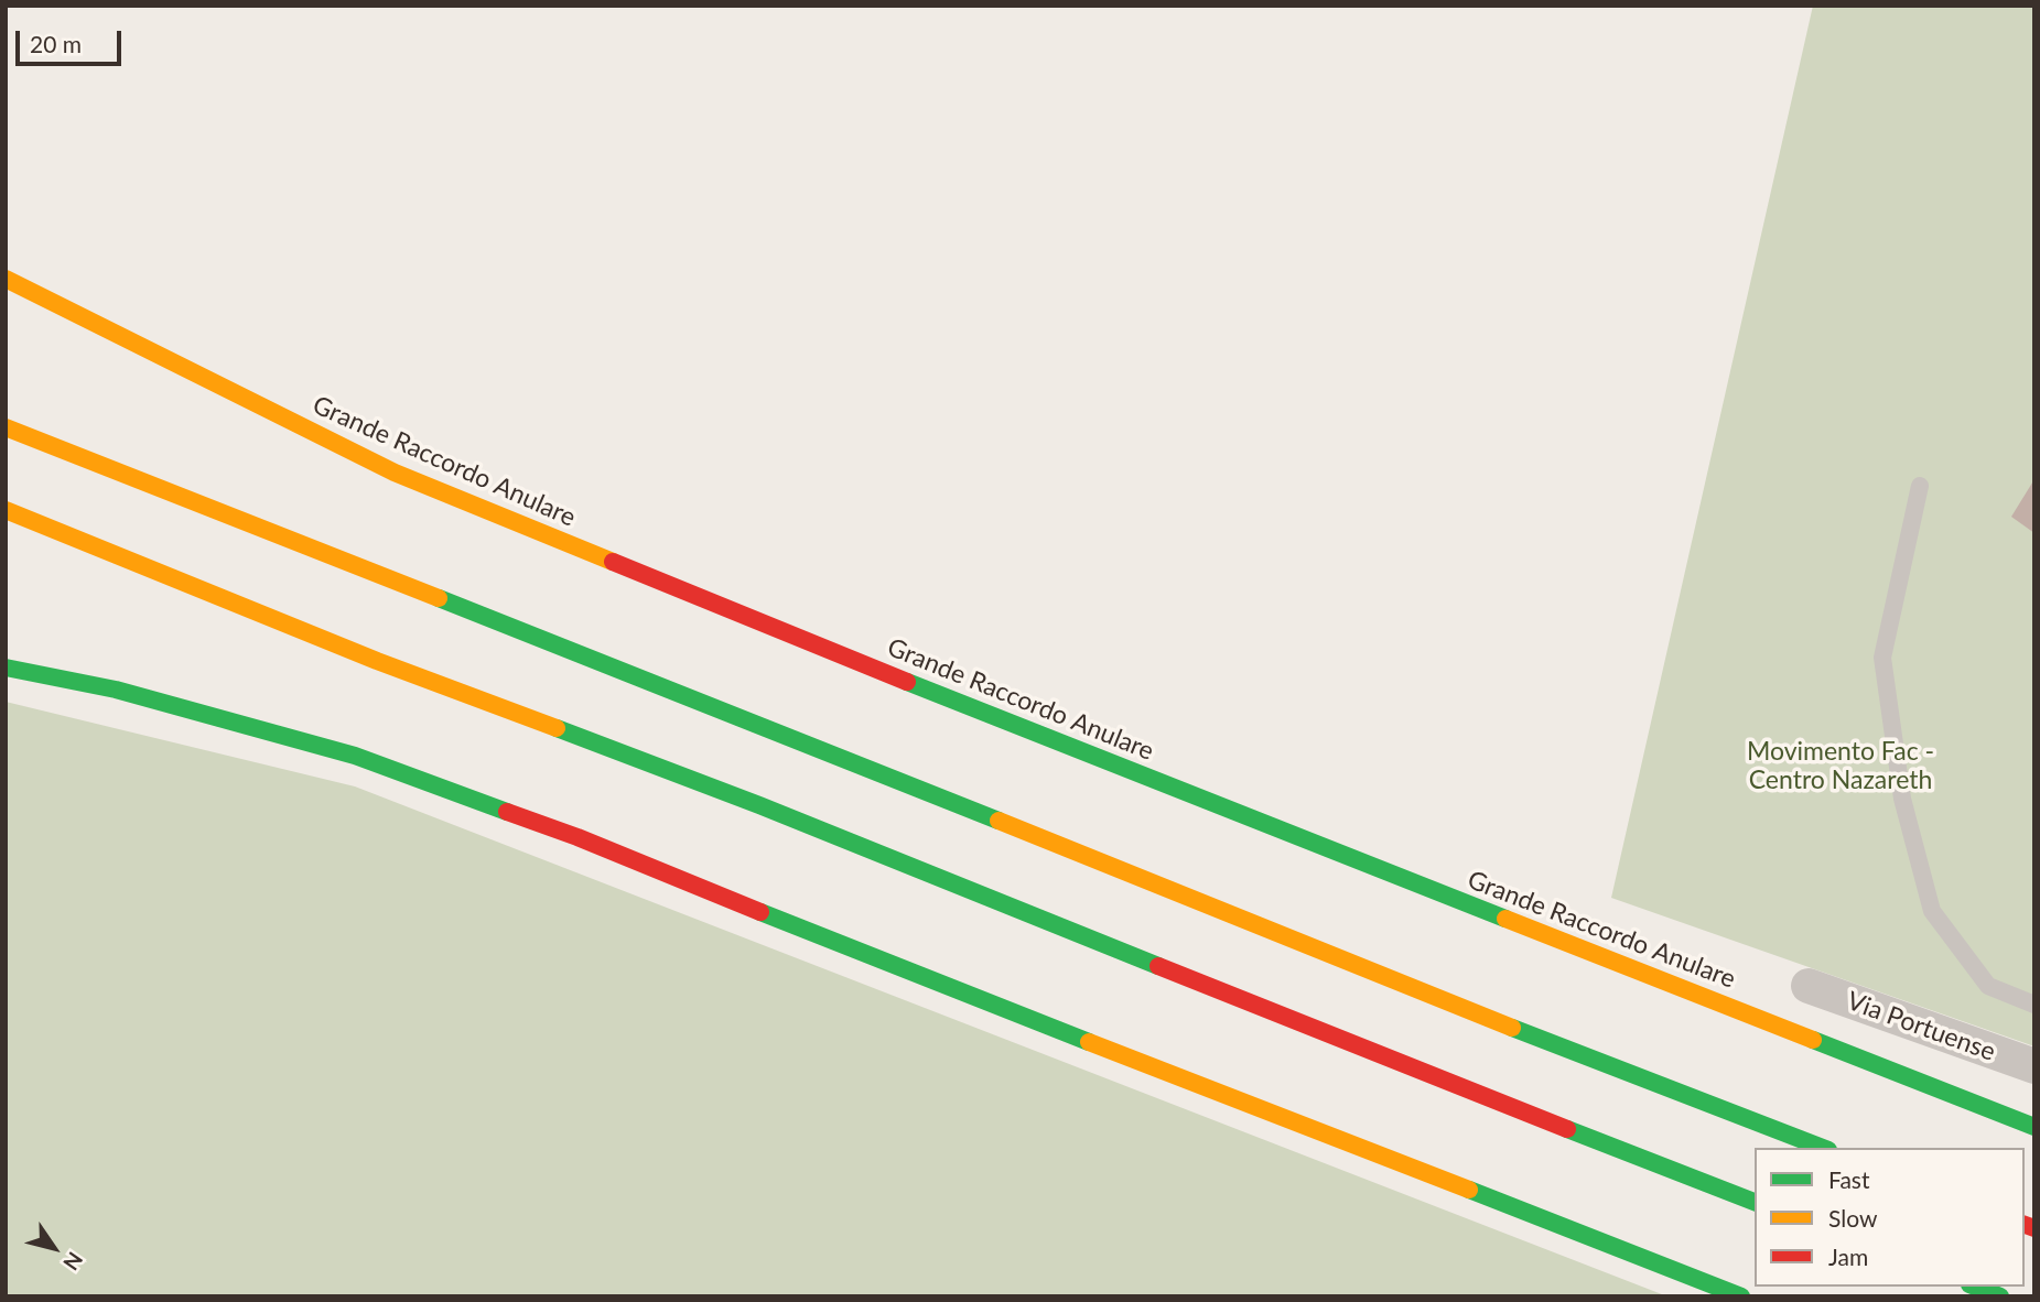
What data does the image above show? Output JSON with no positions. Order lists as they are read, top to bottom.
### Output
{
  "streets": {
    "highway": ["Grande Raccordo Anulare"],
    "street": ["Via Portuense"]
  },
  "parks": ["Movimento Fac - Centro Nazareth"],
  "legend": ["Fast", "Slow", "Jam"],
  "scale_bar": "20 m",
  "north": "bottom right"
}
